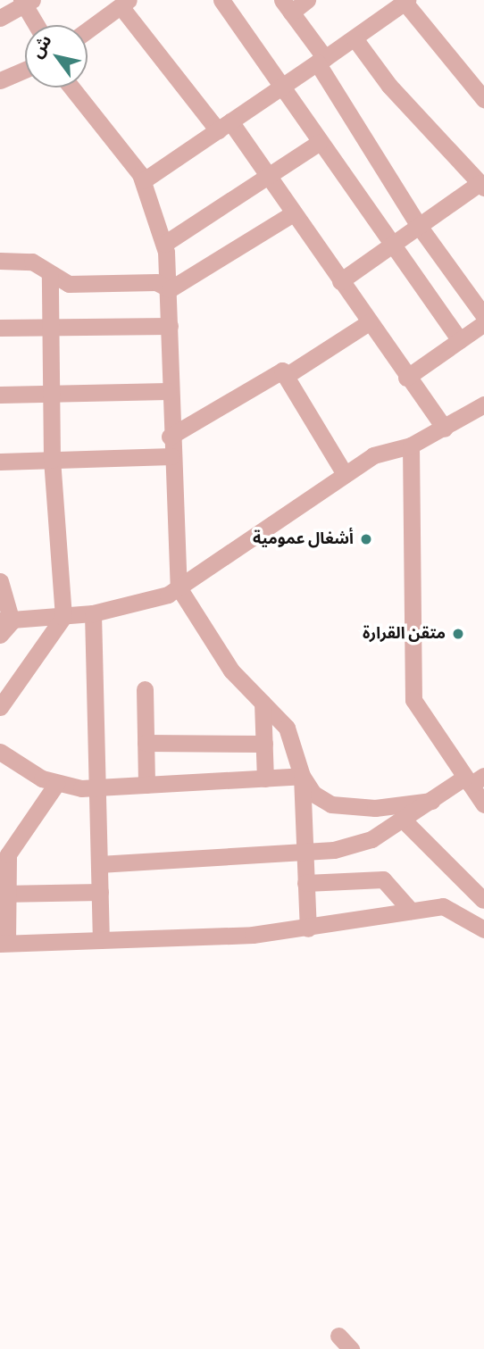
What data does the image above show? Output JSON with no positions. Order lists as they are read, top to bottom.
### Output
{
  "places": ["أشغال عمومية", "متقن القرارة"],
  "north": "top left"
}
